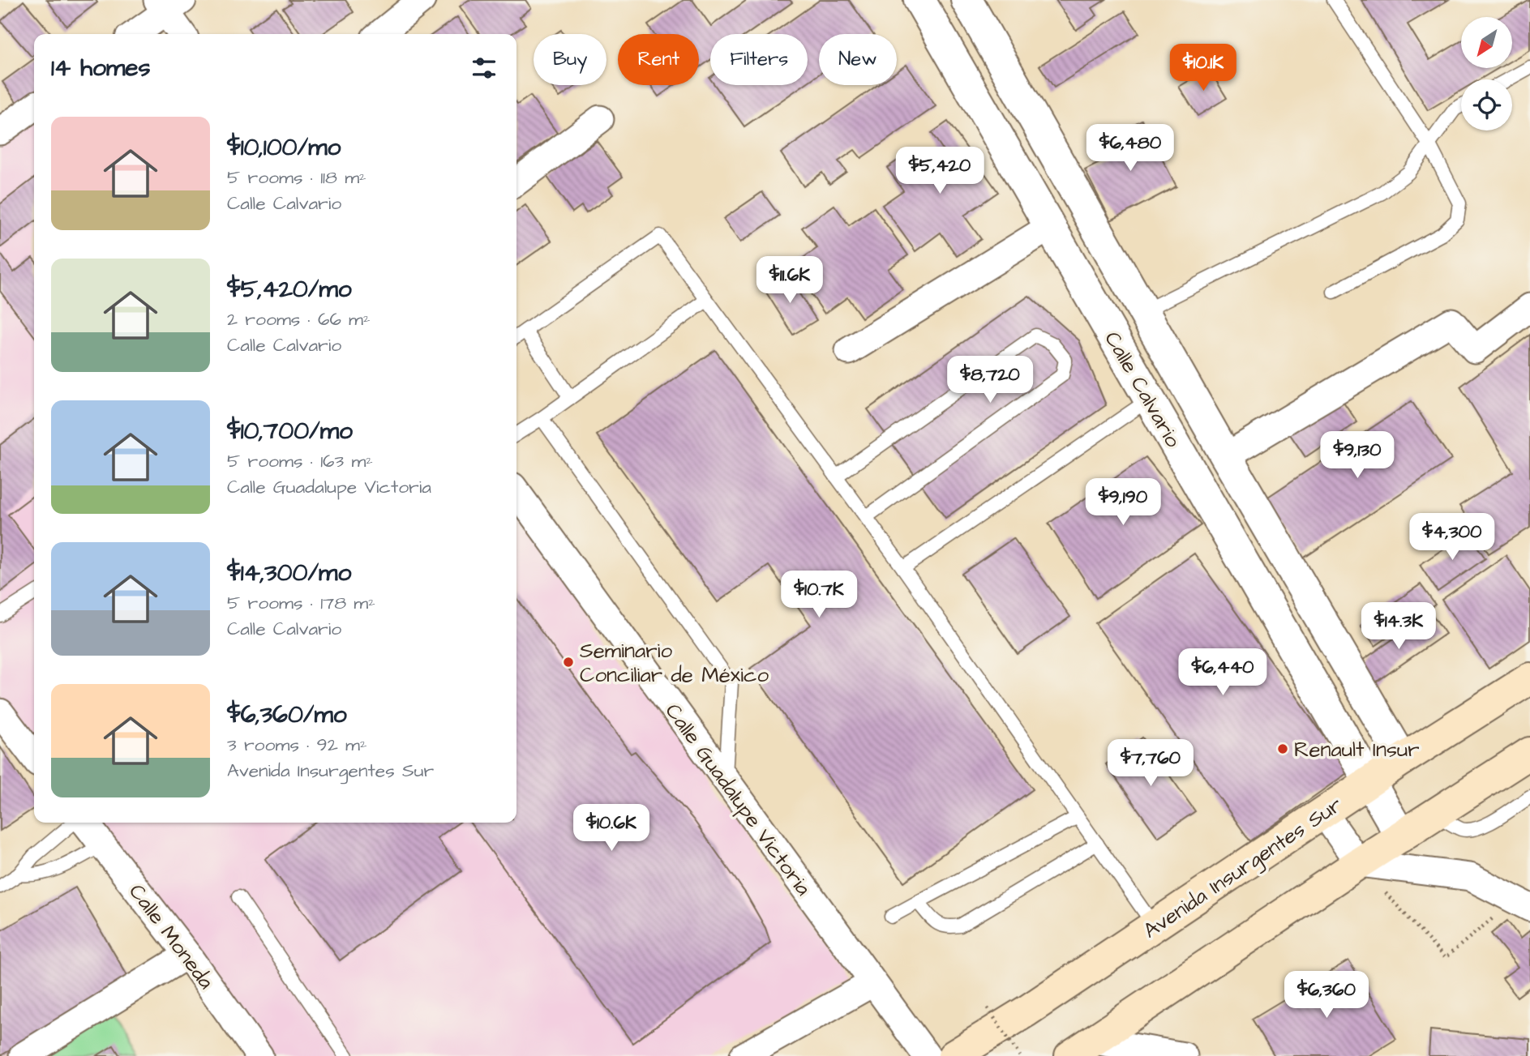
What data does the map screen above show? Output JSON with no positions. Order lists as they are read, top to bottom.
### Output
{
  "streets": {
    "main road": ["Avenida Insurgentes Sur"],
    "street": ["Calle Calvario", "Calle Guadalupe Victoria", "Calle Moneda"]
  },
  "crossings": [
    ["Calle Calvario", "Avenida Insurgentes Sur"]
  ],
  "places": ["Seminario Conciliar de México", "Renault Insur"],
  "north": "bottom left",
  "page": {
    "chip": [
      "Buy",
      "Rent",
      "Filters",
      "New"
    ],
    "heading": "14 homes",
    "price": [
      "$10.1K",
      "$6,480",
      "$5,420",
      "$11.6K",
      "$8,720",
      "$9,130",
      "$9,190",
      "$4,300",
      "$10.7K",
      "$14.3K",
      "$6,440",
      "$7,760",
      "$10.6K",
      "$6,360"
    ],
    "list": [
      {
        "name": "$10,100/mo",
        "note": "5 rooms · 118 m² · Calle Calvario"
      },
      {
        "name": "$5,420/mo",
        "note": "2 rooms · 66 m² · Calle Calvario"
      },
      {
        "name": "$10,700/mo",
        "note": "5 rooms · 163 m² · Calle Guadalupe Victoria"
      },
      {
        "name": "$14,300/mo",
        "note": "5 rooms · 178 m² · Calle Calvario"
      },
      {
        "name": "$6,360/mo",
        "note": "3 rooms · 92 m² · Avenida Insurgentes Sur"
      }
    ]
  }
}
